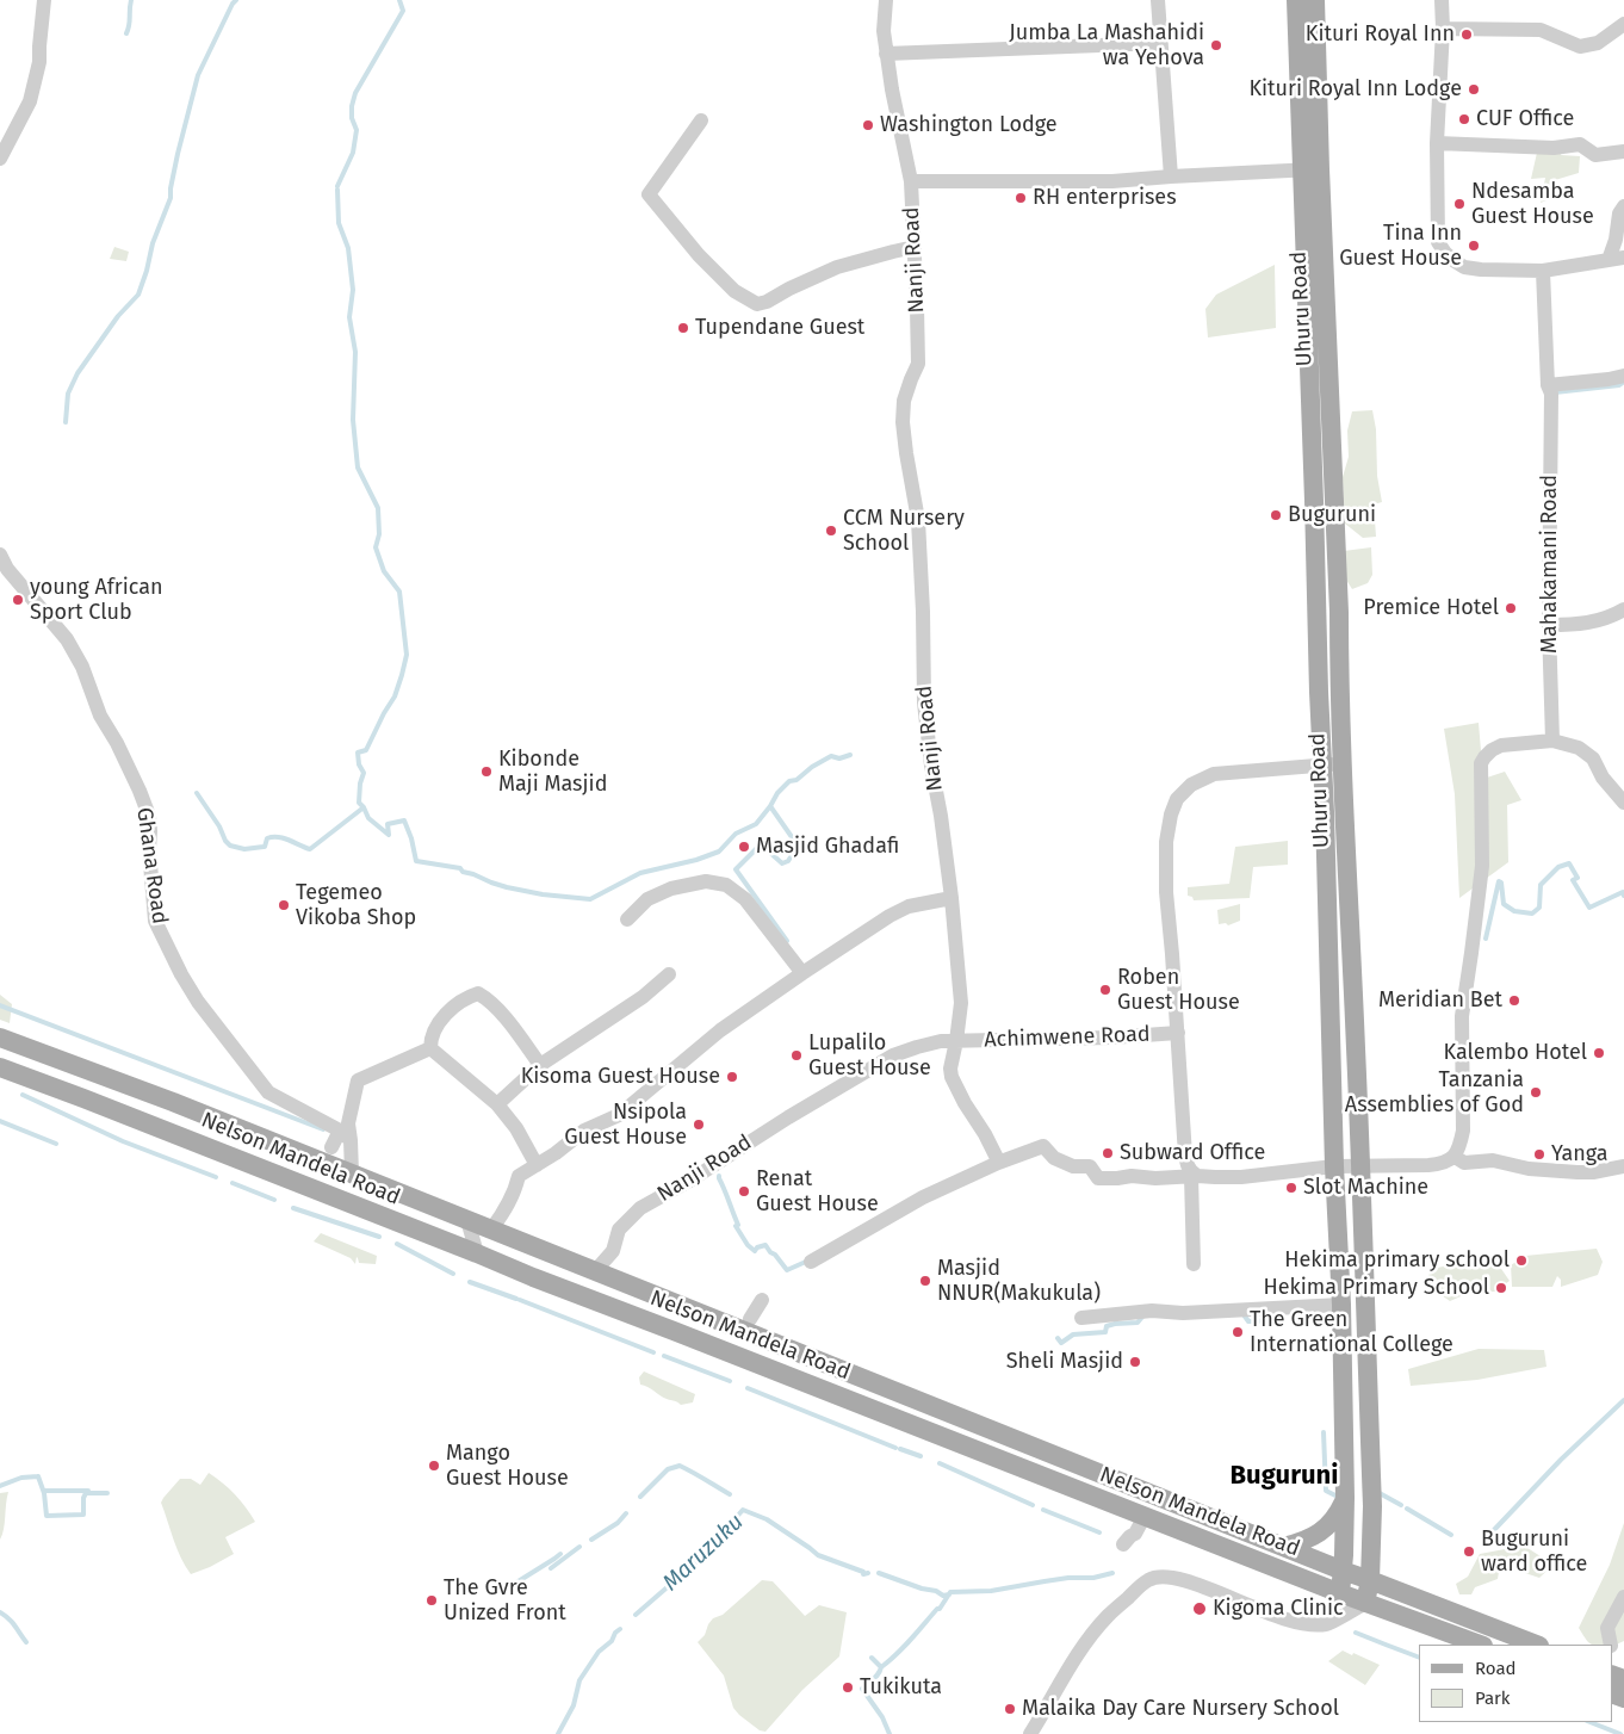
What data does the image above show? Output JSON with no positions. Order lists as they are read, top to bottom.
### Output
{
  "streets": {
    "main road": ["Uhuru Road", "Nelson Mandela Road"],
    "street": [
      "Nanji Road",
      "Mahakamani Road",
      "Ghana Road",
      "Achimwene Road"
    ]
  },
  "crossings": [
    ["Nanji Road", "Achimwene Road"],
    ["Nanji Road", "Nelson Mandela Road"],
    ["Uhuru Road", "Achimwene Road"],
    ["Uhuru Road", "Nelson Mandela Road"]
  ],
  "districts": ["Buguruni"],
  "water": ["Maruzuku"],
  "places": [
    "Kituri Royal Inn",
    "Jumba La Mashahidi wa Yehova",
    "Kituri Royal Inn Lodge",
    "CUF Office",
    "Washington Lodge",
    "RH enterprises",
    "Ndesamba Guest House",
    "Tina Inn Guest House",
    "Tupendane Guest",
    "Buguruni",
    "CCM Nursery School",
    "young African Sport Club",
    "Premice Hotel",
    "Kibonde Maji Masjid",
    "Masjid Ghadafi",
    "Tegemeo Vikoba Shop",
    "Roben Guest House",
    "Meridian Bet",
    "Kalembo Hotel",
    "Lupalilo Guest House",
    "Kisoma Guest House",
    "Tanzania Assemblies of God",
    "Nsipola Guest House",
    "Subward Office",
    "Yanga",
    "Slot Machine",
    "Renat Guest House",
    "Hekima primary school",
    "Masjid NNUR(Makukula)",
    "Hekima Primary School",
    "The Green International College",
    "Sheli Masjid",
    "Mango Guest House",
    "Buguruni ward office",
    "The Gvre Unized Front",
    "Kigoma Clinic",
    "Tukikuta",
    "Malaika Day Care Nursery School"
  ],
  "legend": ["Road", "Park"]
}
